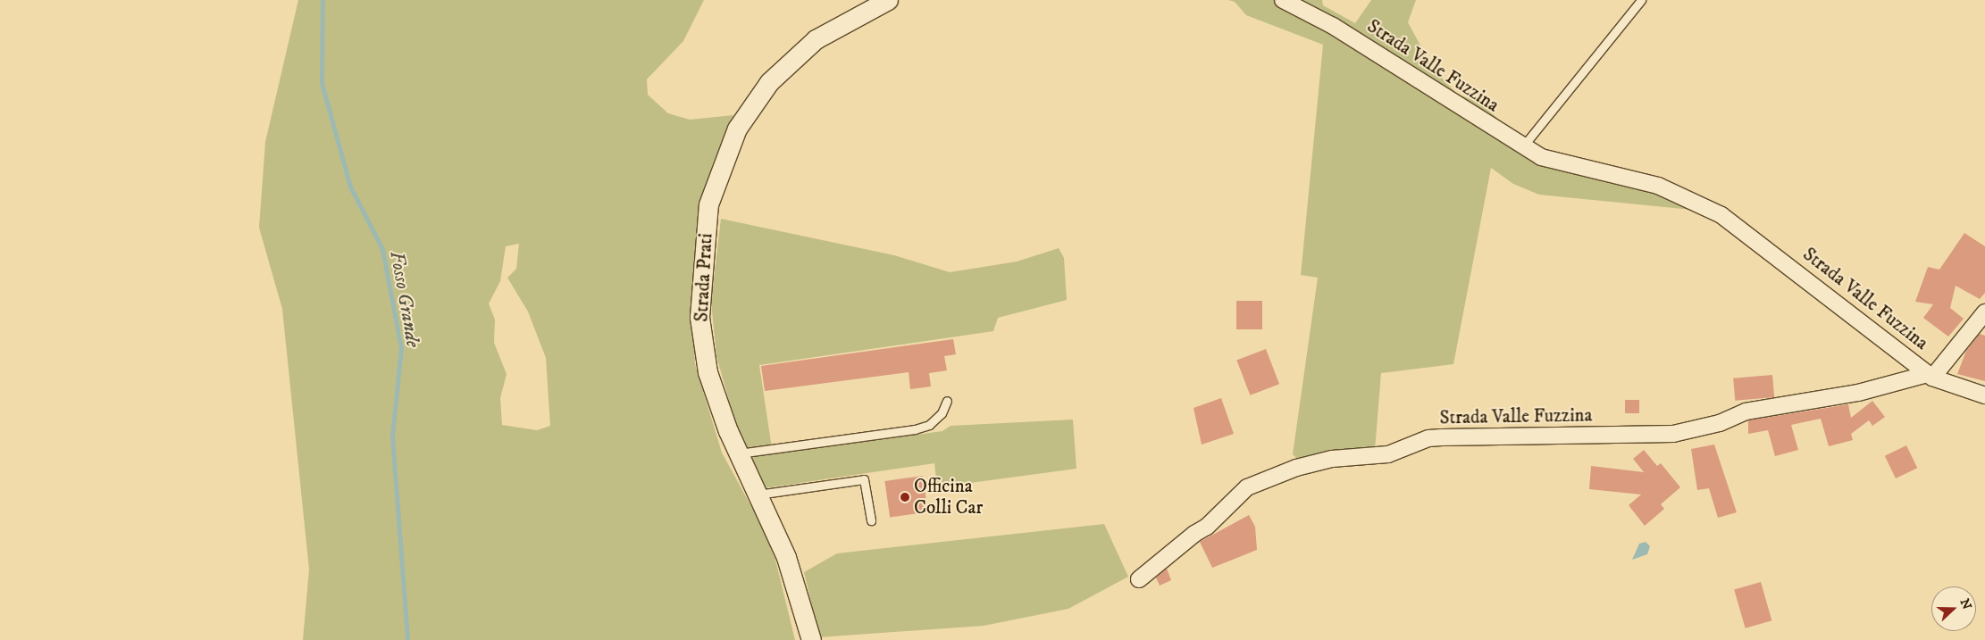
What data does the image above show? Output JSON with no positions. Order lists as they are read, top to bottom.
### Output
{
  "streets": {
    "street": ["Strada Valle Fuzzina", "Strada Prati"]
  },
  "water": ["Fosso Grande"],
  "places": ["Officina Colli Car"],
  "north": "right"
}
